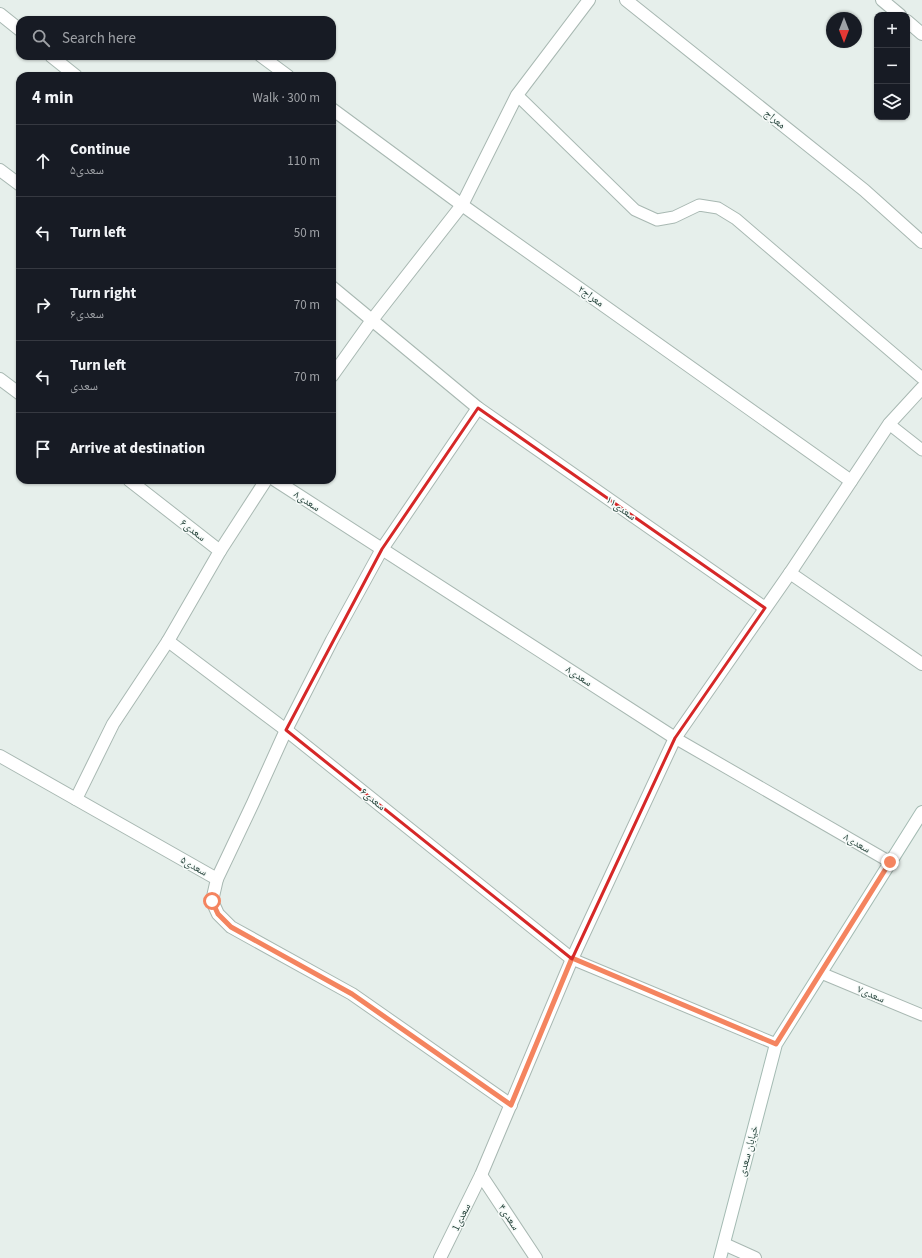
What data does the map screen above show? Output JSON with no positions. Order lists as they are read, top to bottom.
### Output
{
  "streets": {
    "street": [
      "معراج",
      "معراج۲",
      "سعدی۸",
      "سعدی۱۱",
      "سعدی۶",
      "سعدی۵",
      "خیابان سعدی",
      "سعدی1",
      "سعدی۴"
    ],
    "lane": ["سعدی۷"]
  },
  "crossings": [
    ["معراج۲", "سعدی1"],
    ["سعدی۸", "خیابان سعدی"],
    ["سعدی۸", "سعدی1"],
    ["سعدی۱۱", "سعدی1"],
    ["سعدی۶", "خیابان سعدی"],
    ["سعدی۶", "سعدی1"],
    ["سعدی۵", "سعدی1"],
    ["سعدی۷", "خیابان سعدی"],
    ["سعدی1", "سعدی۴"]
  ],
  "north": "bottom",
  "page": {
    "map_buttons": ["+", "−"],
    "search": "Search here",
    "heading": ["4 min", "Walk · 300 m"],
    "list": [
      ["Continue", "سعدی۵", "110 m"],
      ["Turn left", "50 m"],
      ["Turn right", "سعدی۶", "70 m"],
      ["Turn left", "سعدی", "70 m"],
      "Arrive at destination"
    ]
  }
}
